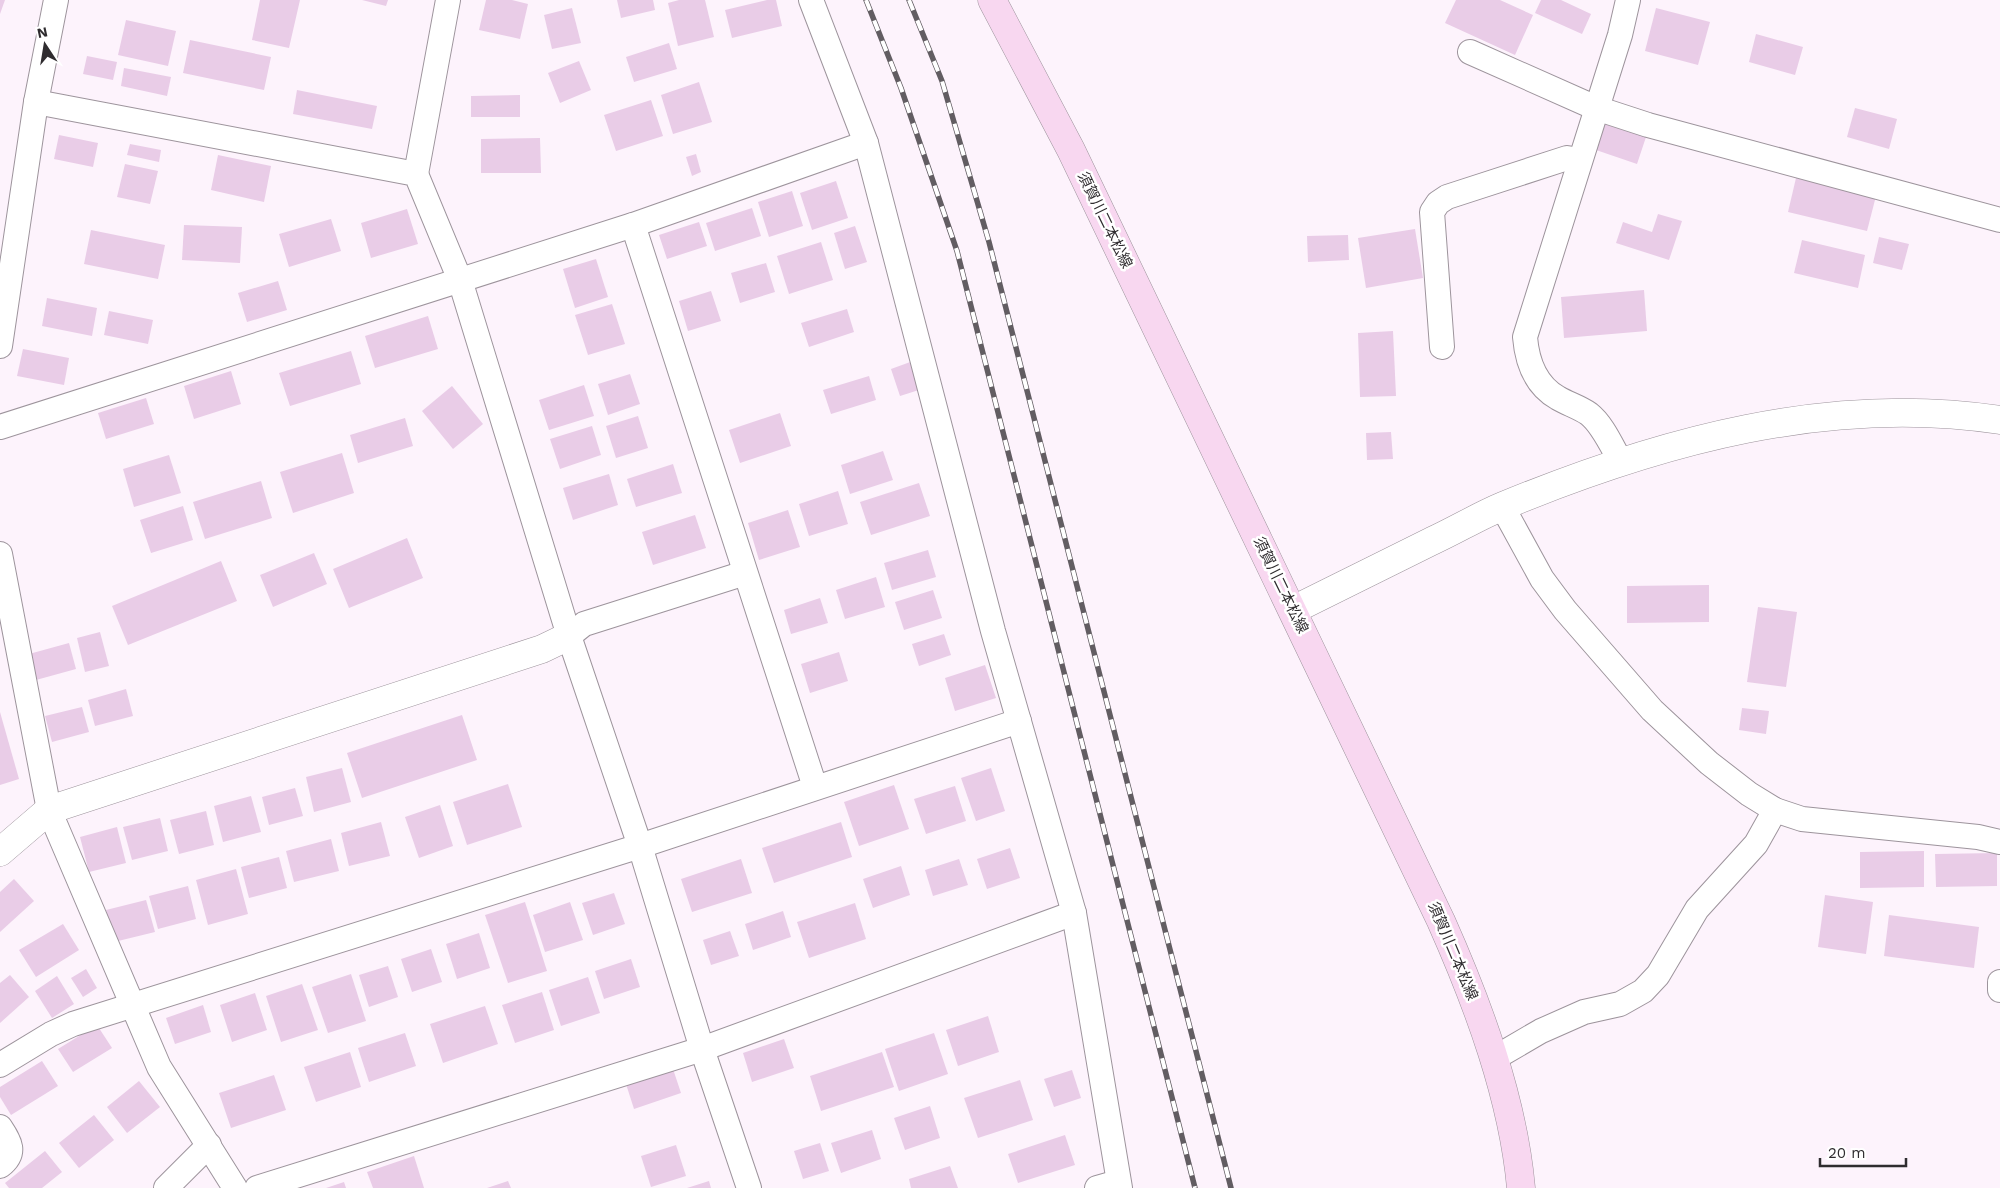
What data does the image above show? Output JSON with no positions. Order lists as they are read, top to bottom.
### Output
{
  "streets": {
    "main road": ["須賀川二本松線"]
  },
  "scale_bar": "20 m",
  "north": "top"
}
